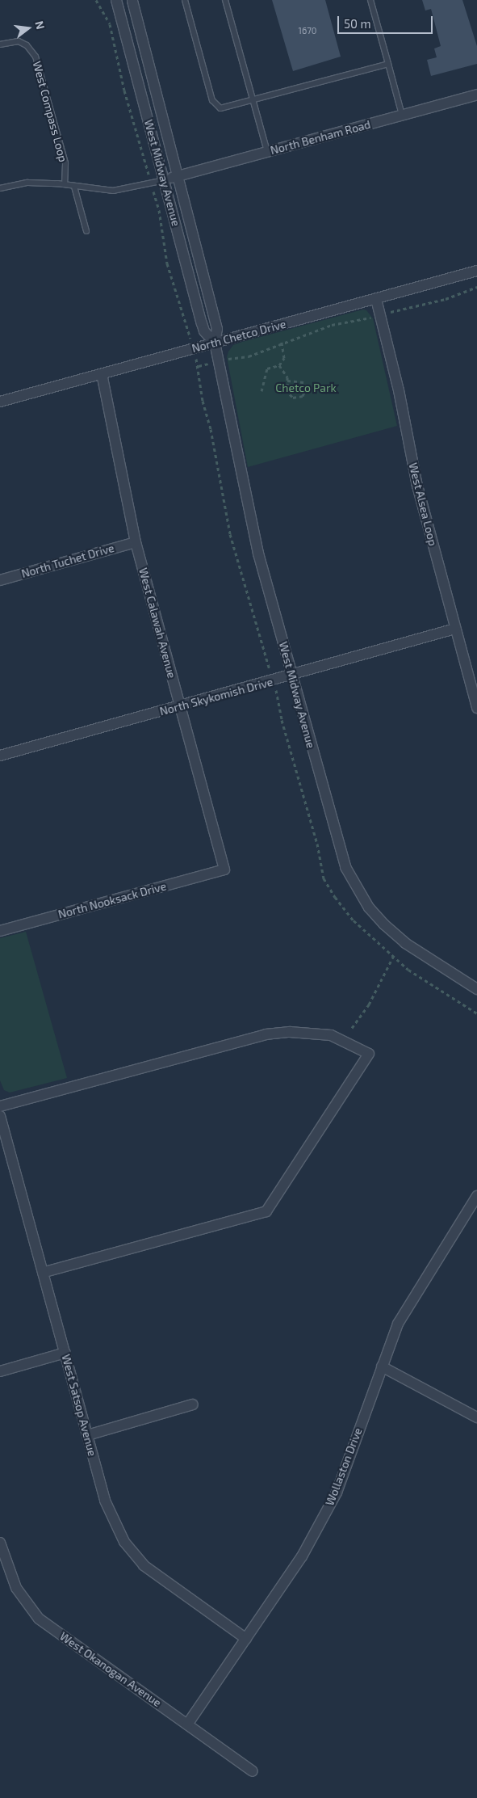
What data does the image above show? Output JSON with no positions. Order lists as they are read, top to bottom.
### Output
{
  "streets": {
    "street": [
      "North Benham Road",
      "West Midway Avenue",
      "North Chetco Drive",
      "West Alsea Loop",
      "North Tuchet Drive",
      "West Calawah Avenue",
      "North Skykomish Drive",
      "North Nooksack Drive",
      "West Satsop Avenue",
      "Wollaston Drive",
      "West Okanogan Avenue"
    ],
    "lane": ["West Compass Loop"]
  },
  "crossings": [
    ["North Benham Road", "West Midway Avenue"],
    ["West Midway Avenue", "North Chetco Drive"],
    ["West Midway Avenue", "North Skykomish Drive"],
    ["North Chetco Drive", "West Alsea Loop"],
    ["North Chetco Drive", "West Calawah Avenue"],
    ["West Alsea Loop", "North Skykomish Drive"],
    ["North Tuchet Drive", "West Calawah Avenue"],
    ["West Calawah Avenue", "North Skykomish Drive"],
    ["West Calawah Avenue", "North Nooksack Drive"],
    ["West Satsop Avenue", "Wollaston Drive"],
    ["Wollaston Drive", "West Okanogan Avenue"]
  ],
  "parks": ["Chetco Park"],
  "house_numbers": ["1670"],
  "scale_bar": "50 m",
  "north": "right"
}
